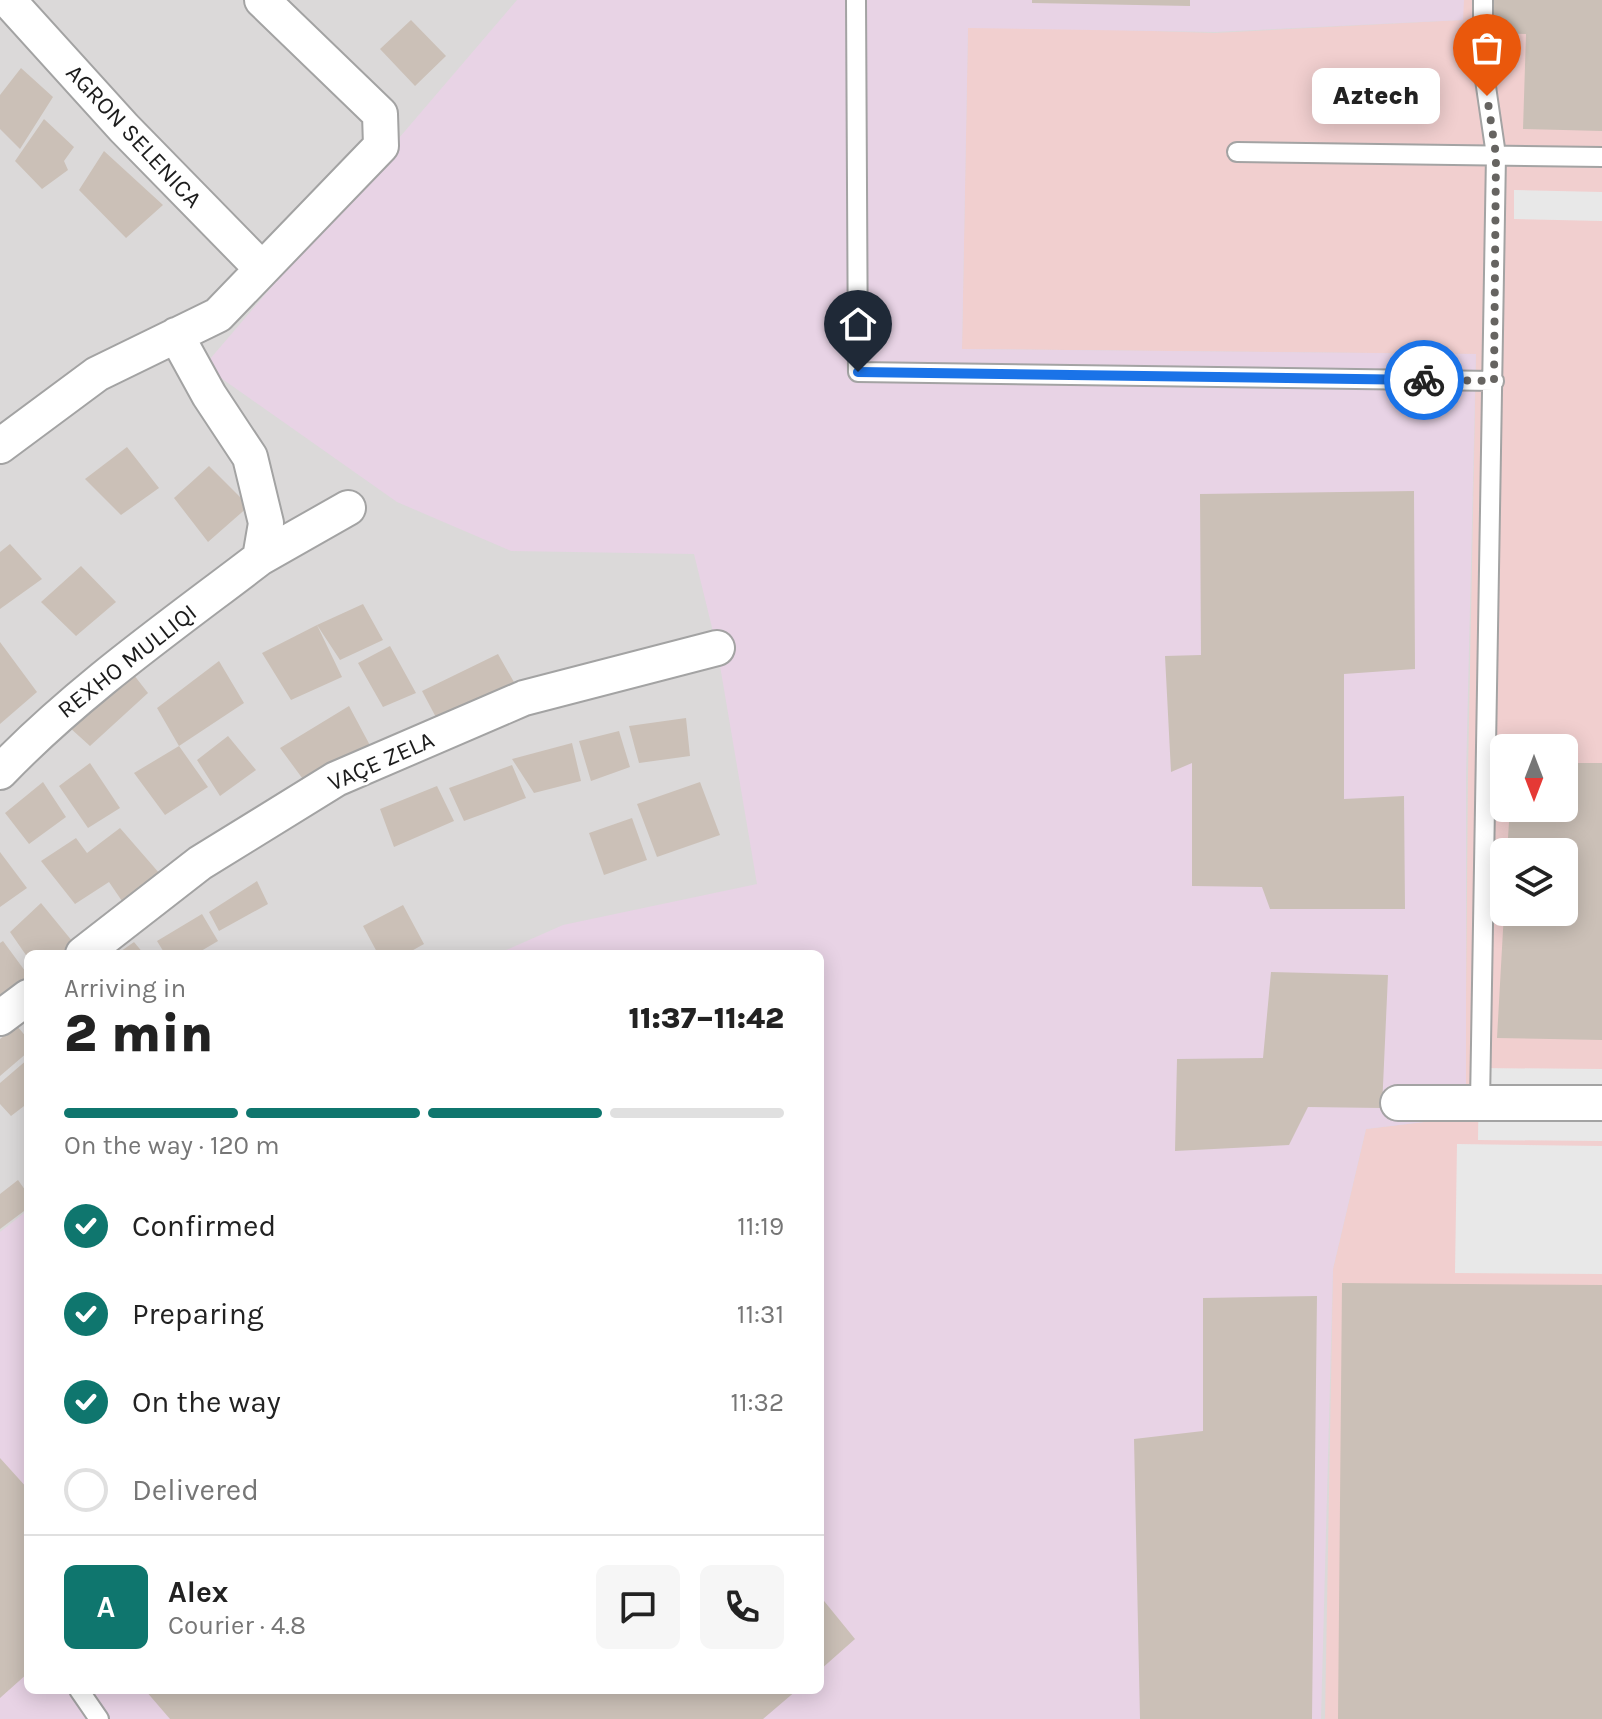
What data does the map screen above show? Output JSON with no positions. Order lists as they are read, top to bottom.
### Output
{
  "streets": {
    "street": ["AGRON SELENICA", "REXHO MULLIQI", "VAÇE ZELA"]
  },
  "places": ["Aztech"],
  "north": "bottom",
  "page": {
    "bubble": "Aztech",
    "heading": ["2 min", "Arriving in", "11:37–11:42"],
    "panel": ["Alex", "Courier · 4.8"],
    "bar": "On the way · 120 m",
    "list": [
      ["Confirmed", "11:19"],
      ["Preparing", "11:31"],
      ["On the way", "11:32"],
      "Delivered"
    ],
    "round": "A"
  }
}
